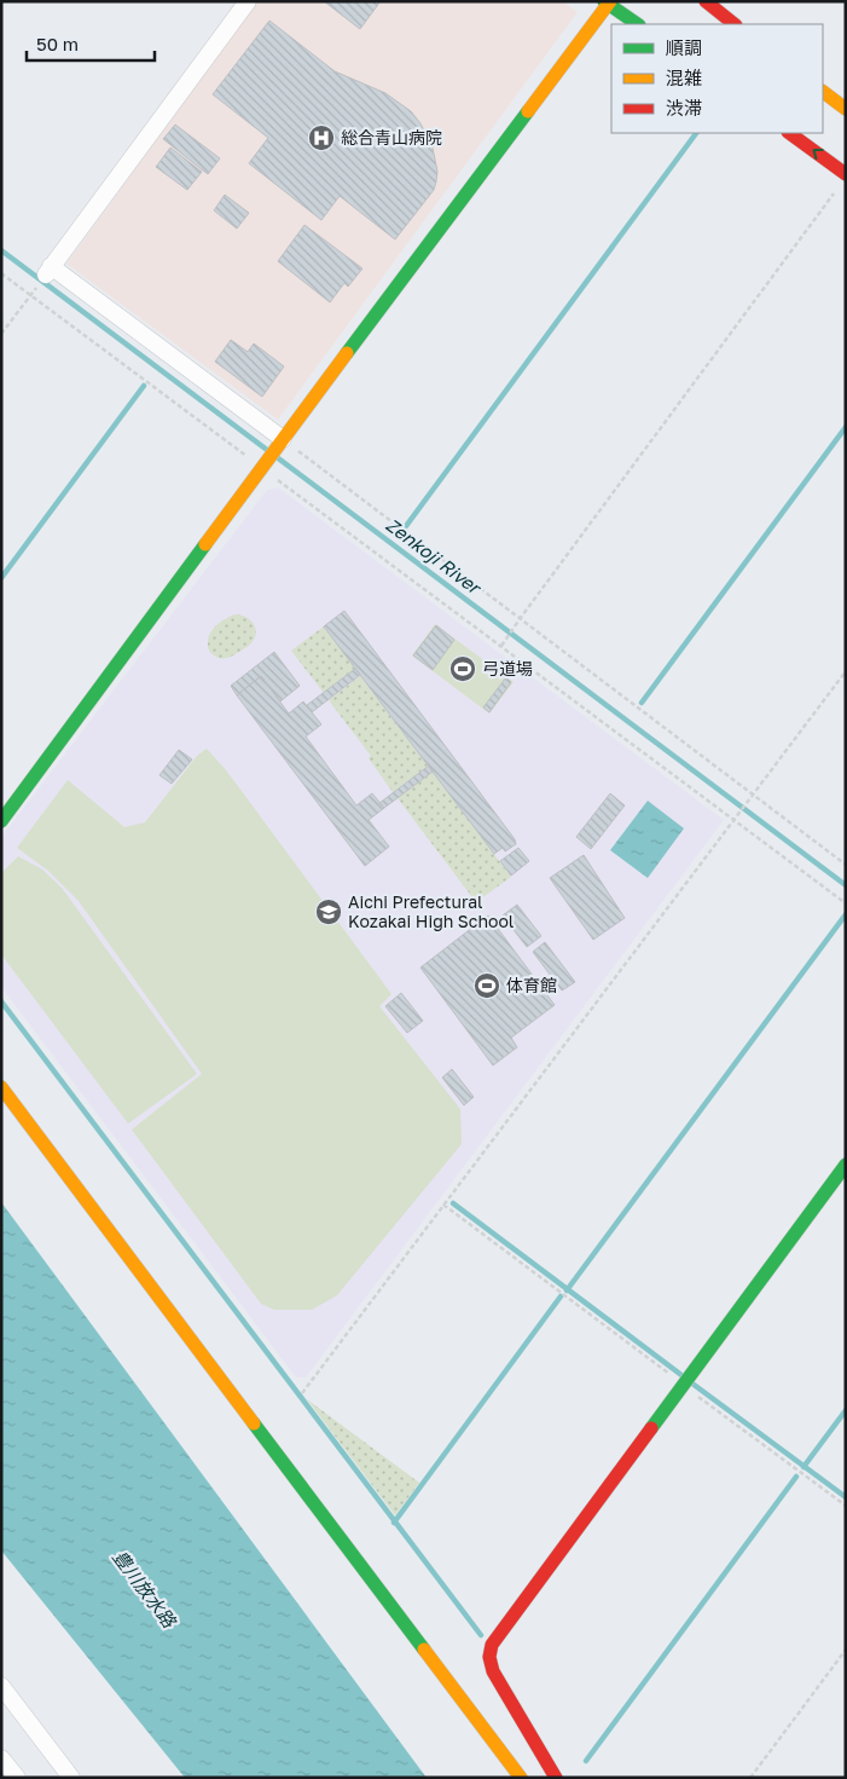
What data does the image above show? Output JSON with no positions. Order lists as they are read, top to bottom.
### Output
{
  "water": ["Zenkoji River", "豊川放水路"],
  "places": {
    "hospital": ["総合青山病院"],
    "sports": ["弓道場", "体育館"],
    "school or university": ["Aichi Prefectural Kozakai High School"]
  },
  "legend": ["順調", "混雑", "渋滞"],
  "scale_bar": "50 m"
}
